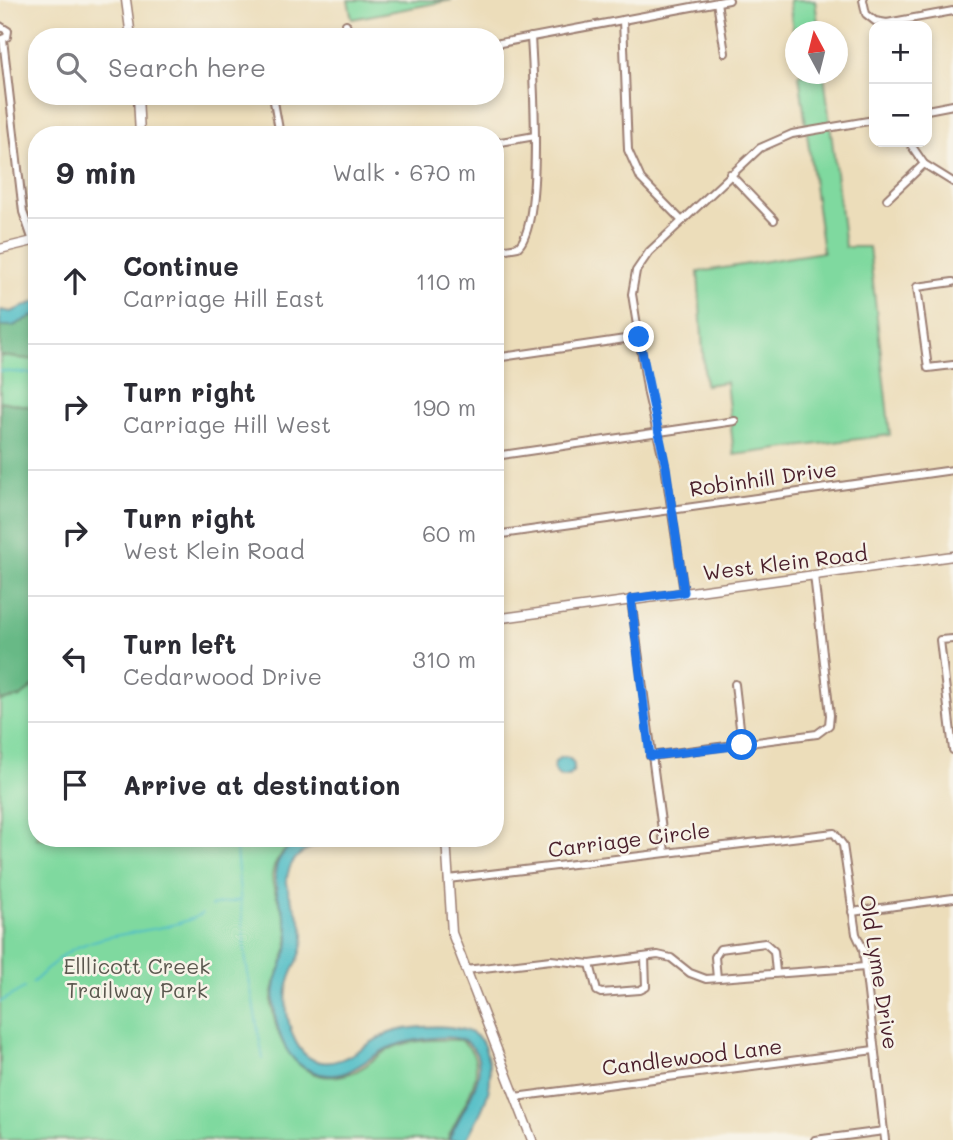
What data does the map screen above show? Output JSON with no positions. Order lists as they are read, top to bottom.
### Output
{
  "streets": {
    "street": [
      "Robinhill Drive",
      "West Klein Road",
      "Carriage Circle",
      "Old Lyme Drive",
      "Candlewood Lane"
    ]
  },
  "crossings": [
    ["Carriage Circle", "Old Lyme Drive"],
    ["Old Lyme Drive", "Candlewood Lane"]
  ],
  "parks": ["Elllicott Creek Trailway Park"],
  "north": "top",
  "page": {
    "map_buttons": ["+", "−"],
    "search": "Search here",
    "heading": ["9 min", "Walk · 670 m"],
    "list": [
      ["Continue", "Carriage Hill East", "110 m"],
      ["Turn right", "Carriage Hill West", "190 m"],
      ["Turn right", "West Klein Road", "60 m"],
      ["Turn left", "Cedarwood Drive", "310 m"],
      "Arrive at destination"
    ]
  }
}
